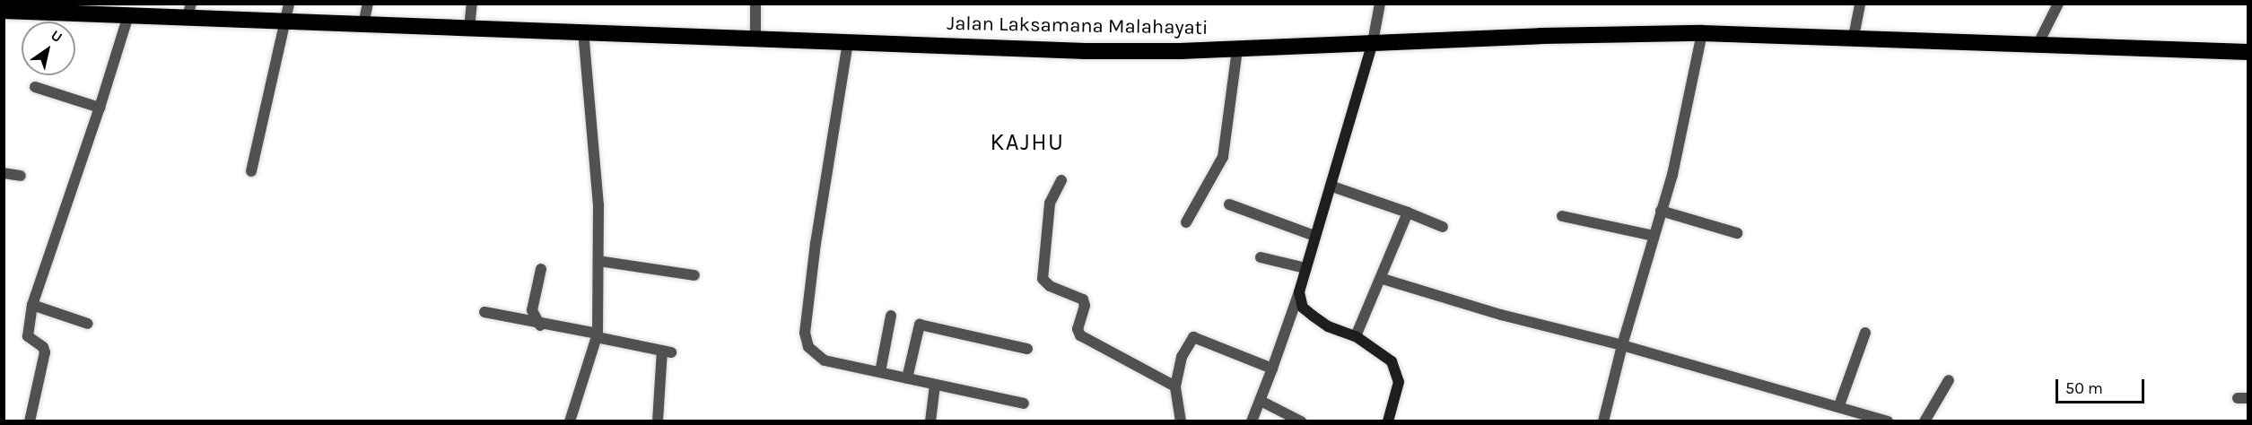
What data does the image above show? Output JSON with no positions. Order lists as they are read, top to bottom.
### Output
{
  "streets": {
    "highway": ["Jalan Laksamana Malahayati"]
  },
  "districts": ["KAJHU"],
  "scale_bar": "50 m",
  "north": "top right"
}
